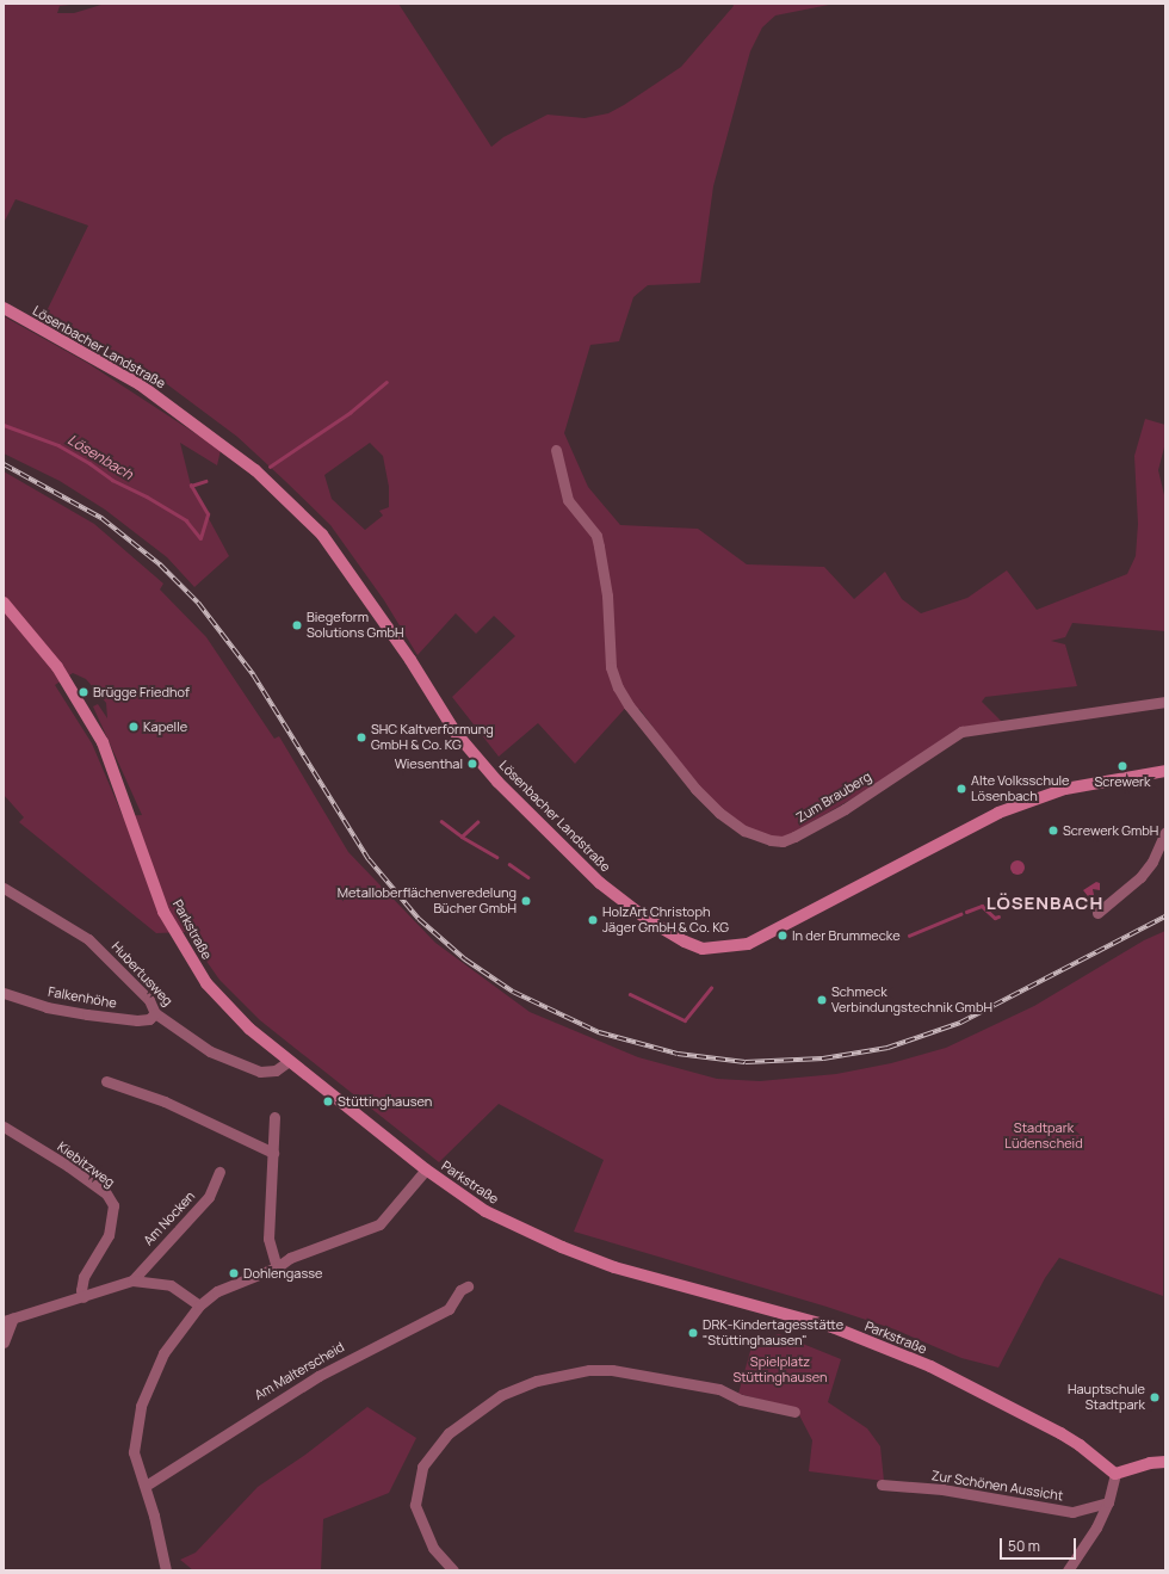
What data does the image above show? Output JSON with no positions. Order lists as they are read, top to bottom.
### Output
{
  "streets": {
    "street": [
      "Lösenbacher Landstraße",
      "Zum Brauberg",
      "Parkstraße",
      "Hubertusweg",
      "Falkenhöhe",
      "Kiebitzweg",
      "Am Nocken",
      "Am Malterscheid",
      "Zur Schönen Aussicht"
    ]
  },
  "crossings": [
    ["Parkstraße", "Hubertusweg"],
    ["Hubertusweg", "Falkenhöhe"],
    ["Kiebitzweg", "Am Nocken"]
  ],
  "districts": ["LÖSENBACH"],
  "water": ["Lösenbach"],
  "parks": ["Stadtpark Lüdenscheid", "Spielplatz Stüttinghausen"],
  "places": [
    "Biegeform Solutions GmbH",
    "Brügge Friedhof",
    "Kapelle",
    "SHC Kaltverformung GmbH & Co. KG",
    "Wiesenthal",
    "Screwerk",
    "Alte Volksschule Lösenbach",
    "Screwerk GmbH",
    "Metalloberflächenveredelung Bücher GmbH",
    "HolzArt Christoph Jäger GmbH & Co. KG",
    "In der Brummecke",
    "Schmeck Verbindungstechnik GmbH",
    "Stüttinghausen",
    "Dohlengasse",
    "DRK-Kindertagesstätte \"Stüttinghausen\"",
    "Hauptschule Stadtpark"
  ],
  "scale_bar": "50 m"
}
